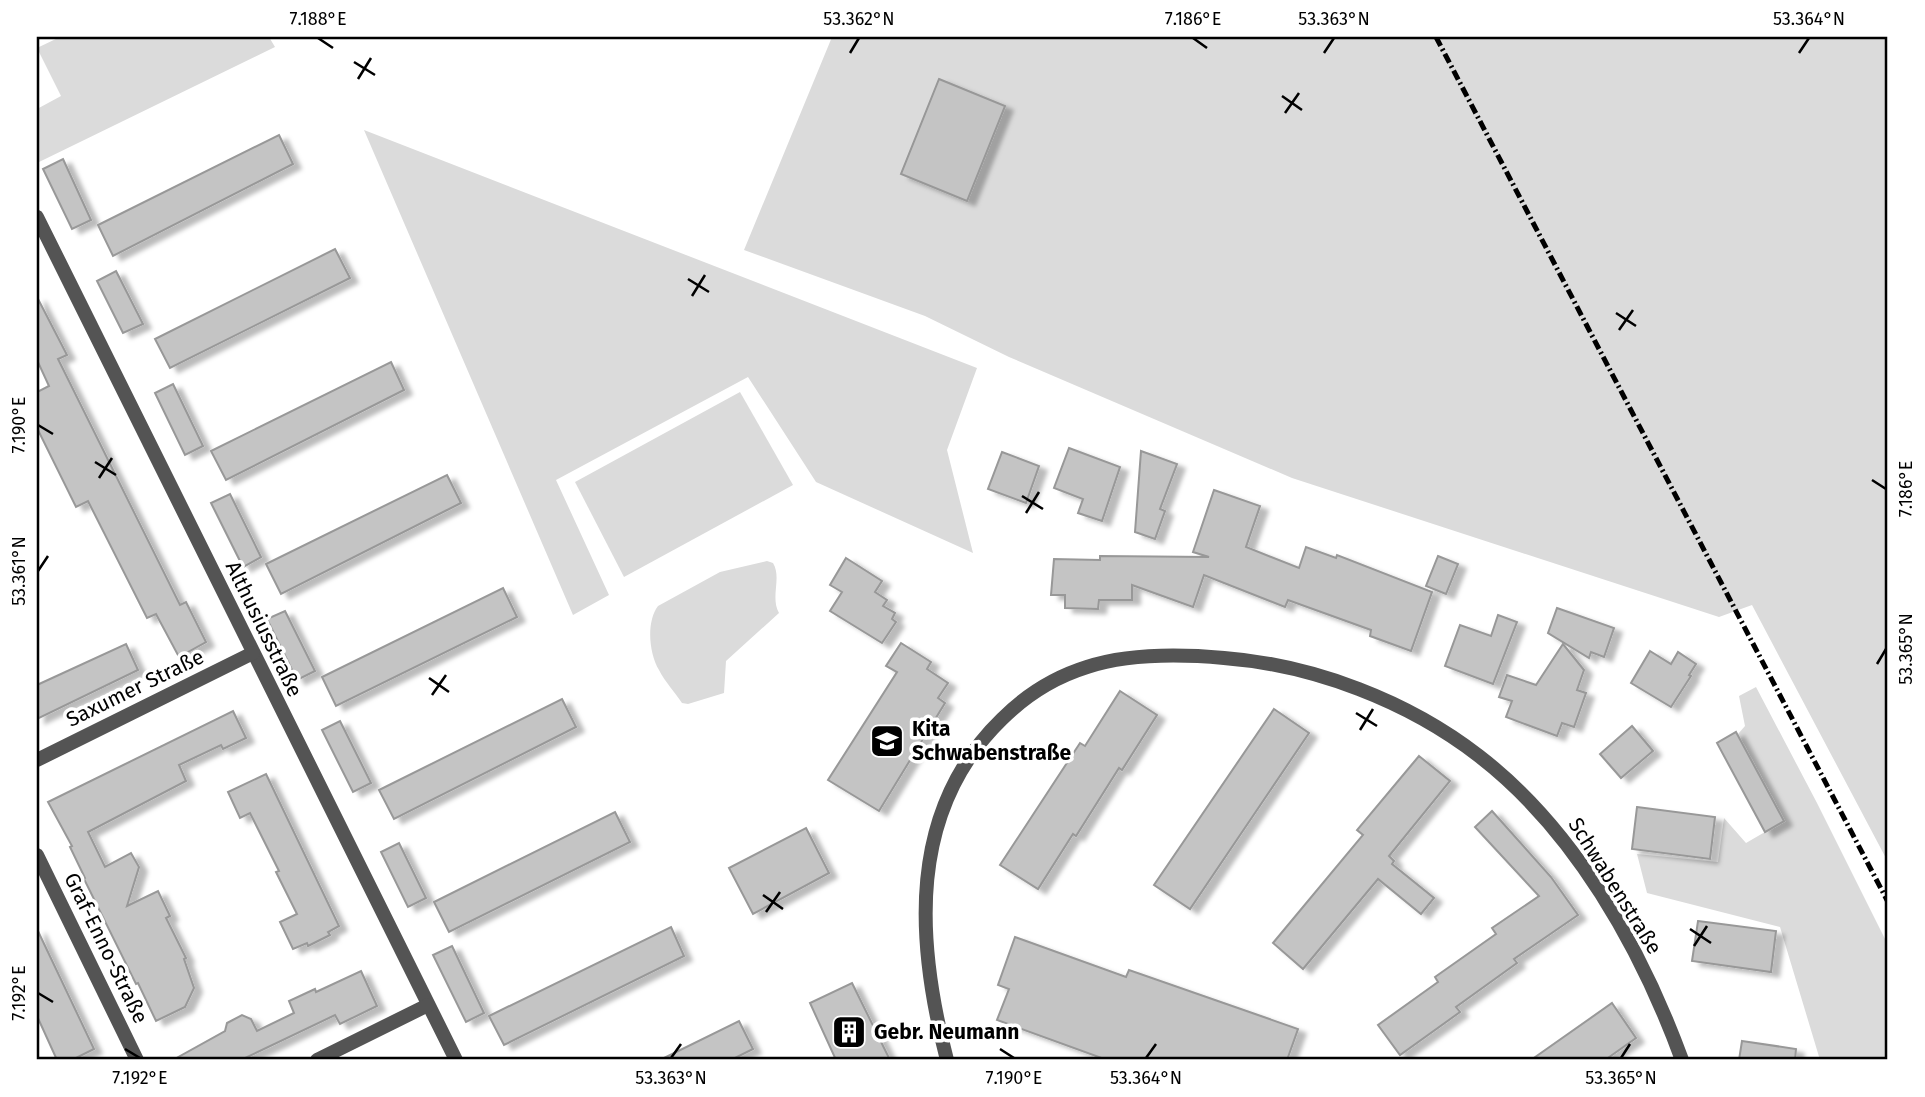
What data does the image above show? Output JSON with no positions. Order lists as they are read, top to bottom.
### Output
{
  "streets": {
    "street": [
      "Althusiusstraße",
      "Saxumer Straße",
      "Schwabenstraße",
      "Graf-Enno-Straße"
    ]
  },
  "crossings": [
    ["Althusiusstraße", "Saxumer Straße"]
  ],
  "places": {
    "school or university": ["Kita Schwabenstraße"],
    "building": ["Gebr. Neumann"]
  },
  "coordinates": [
    "7.188°E",
    "53.362°N",
    "7.186°E",
    "53.363°N",
    "53.364°N",
    "7.190°E",
    "53.361°N",
    "53.365°N",
    "7.192°E"
  ]
}
